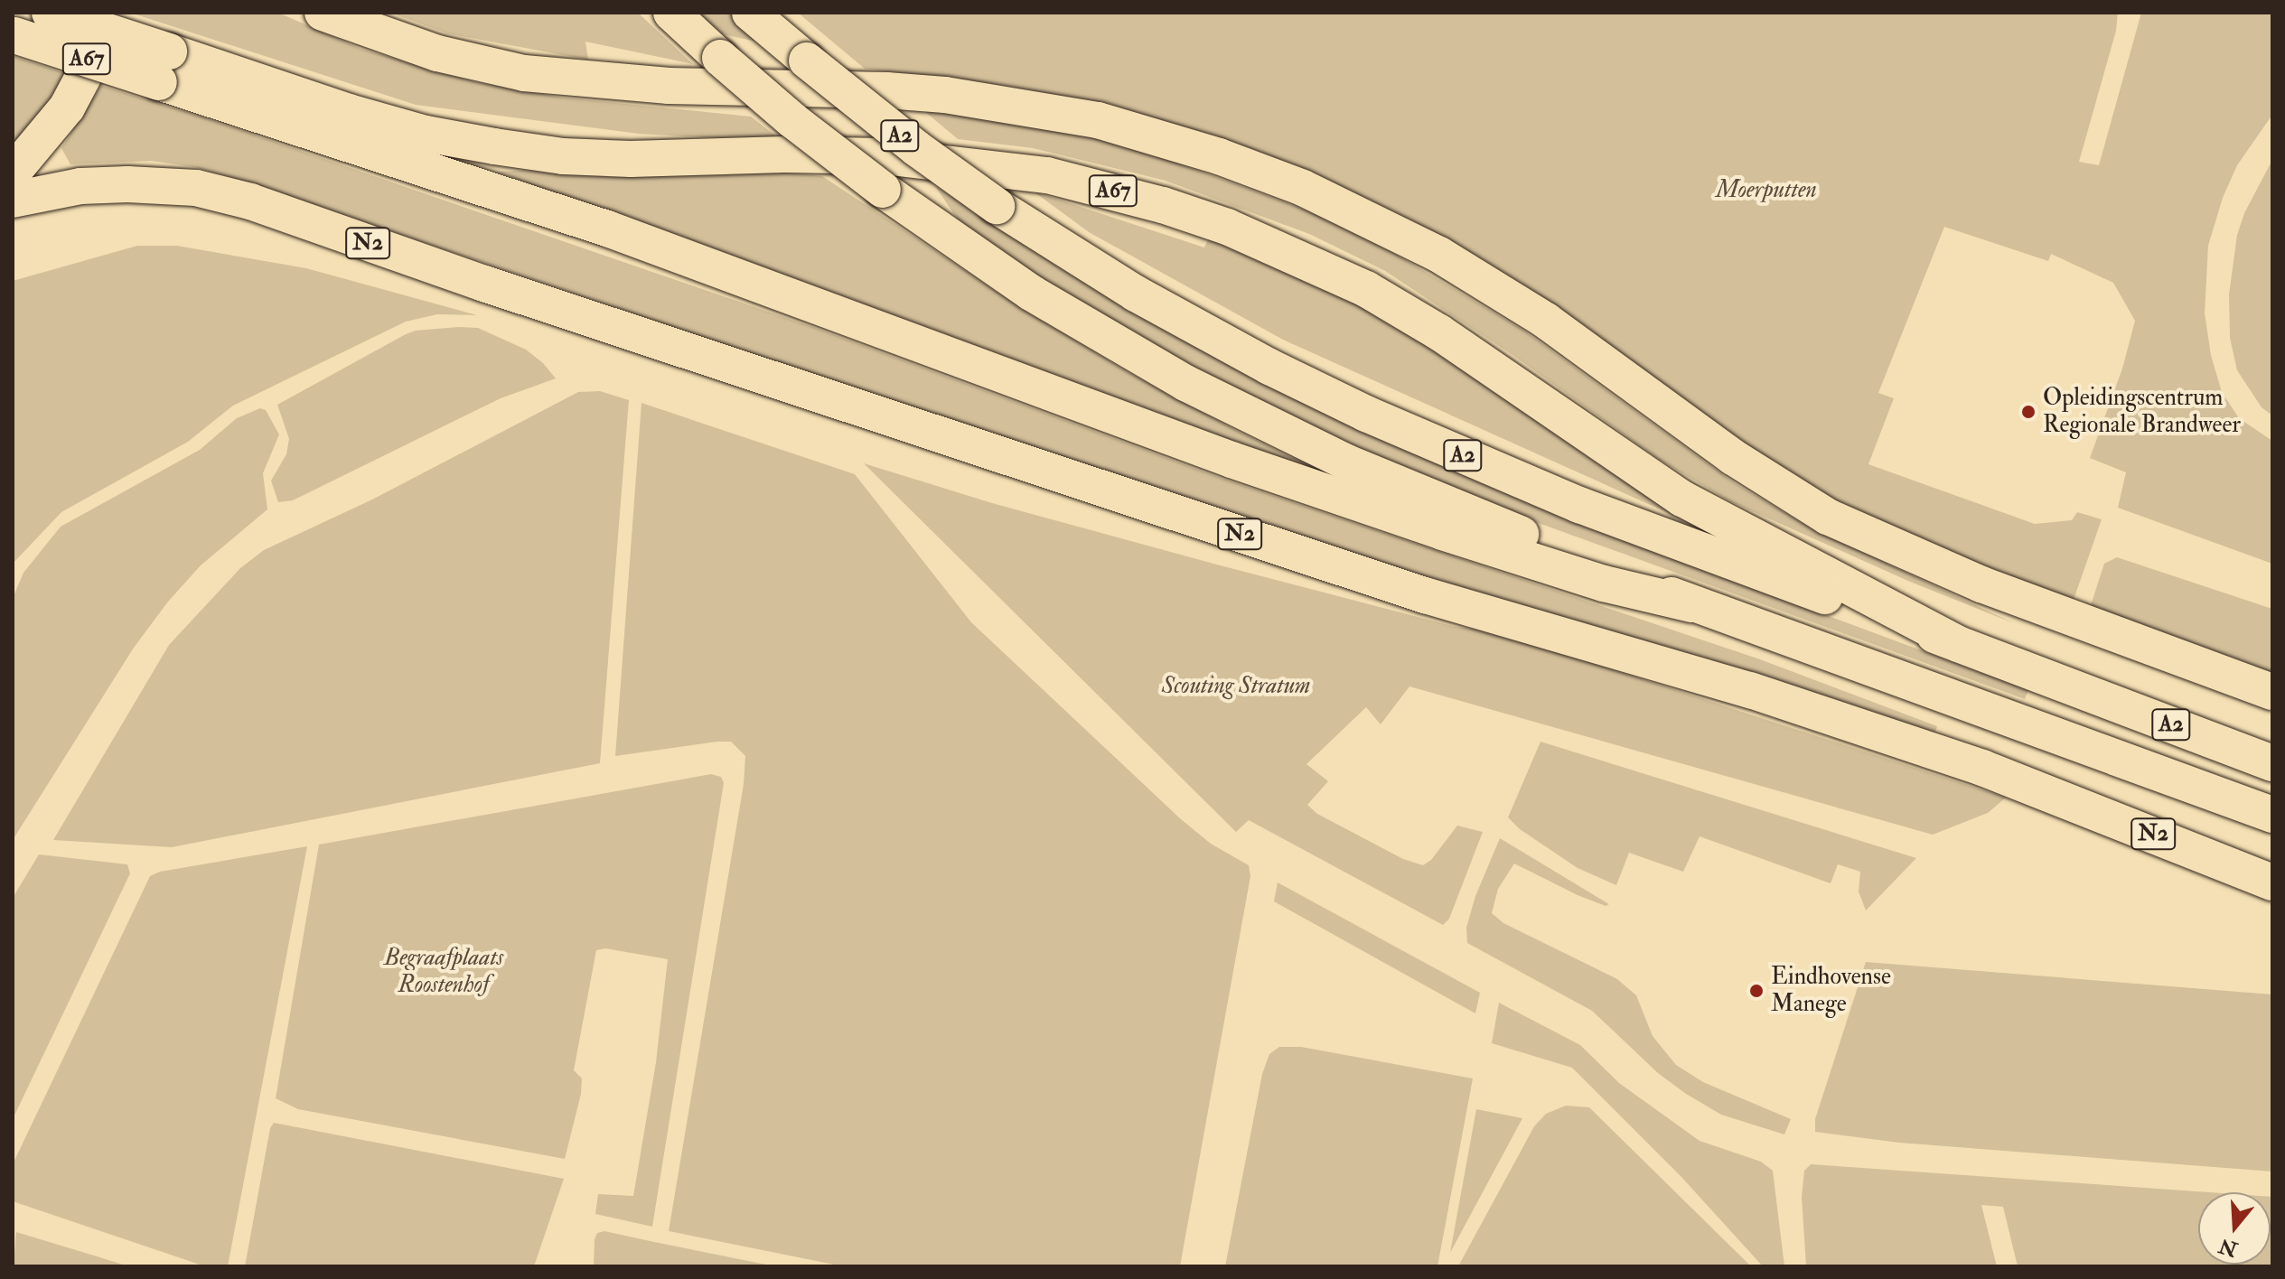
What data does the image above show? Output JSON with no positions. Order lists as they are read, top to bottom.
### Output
{
  "streets": {
    "highway": ["A67", "A2", "N2"]
  },
  "crossings": [
    ["A67", "A2"]
  ],
  "parks": ["Moerputten", "Scouting Stratum", "Begraafplaats Roostenhof"],
  "places": ["Opleidingscentrum Regionale Brandweer", "Eindhovense Manege"],
  "north": "bottom"
}
